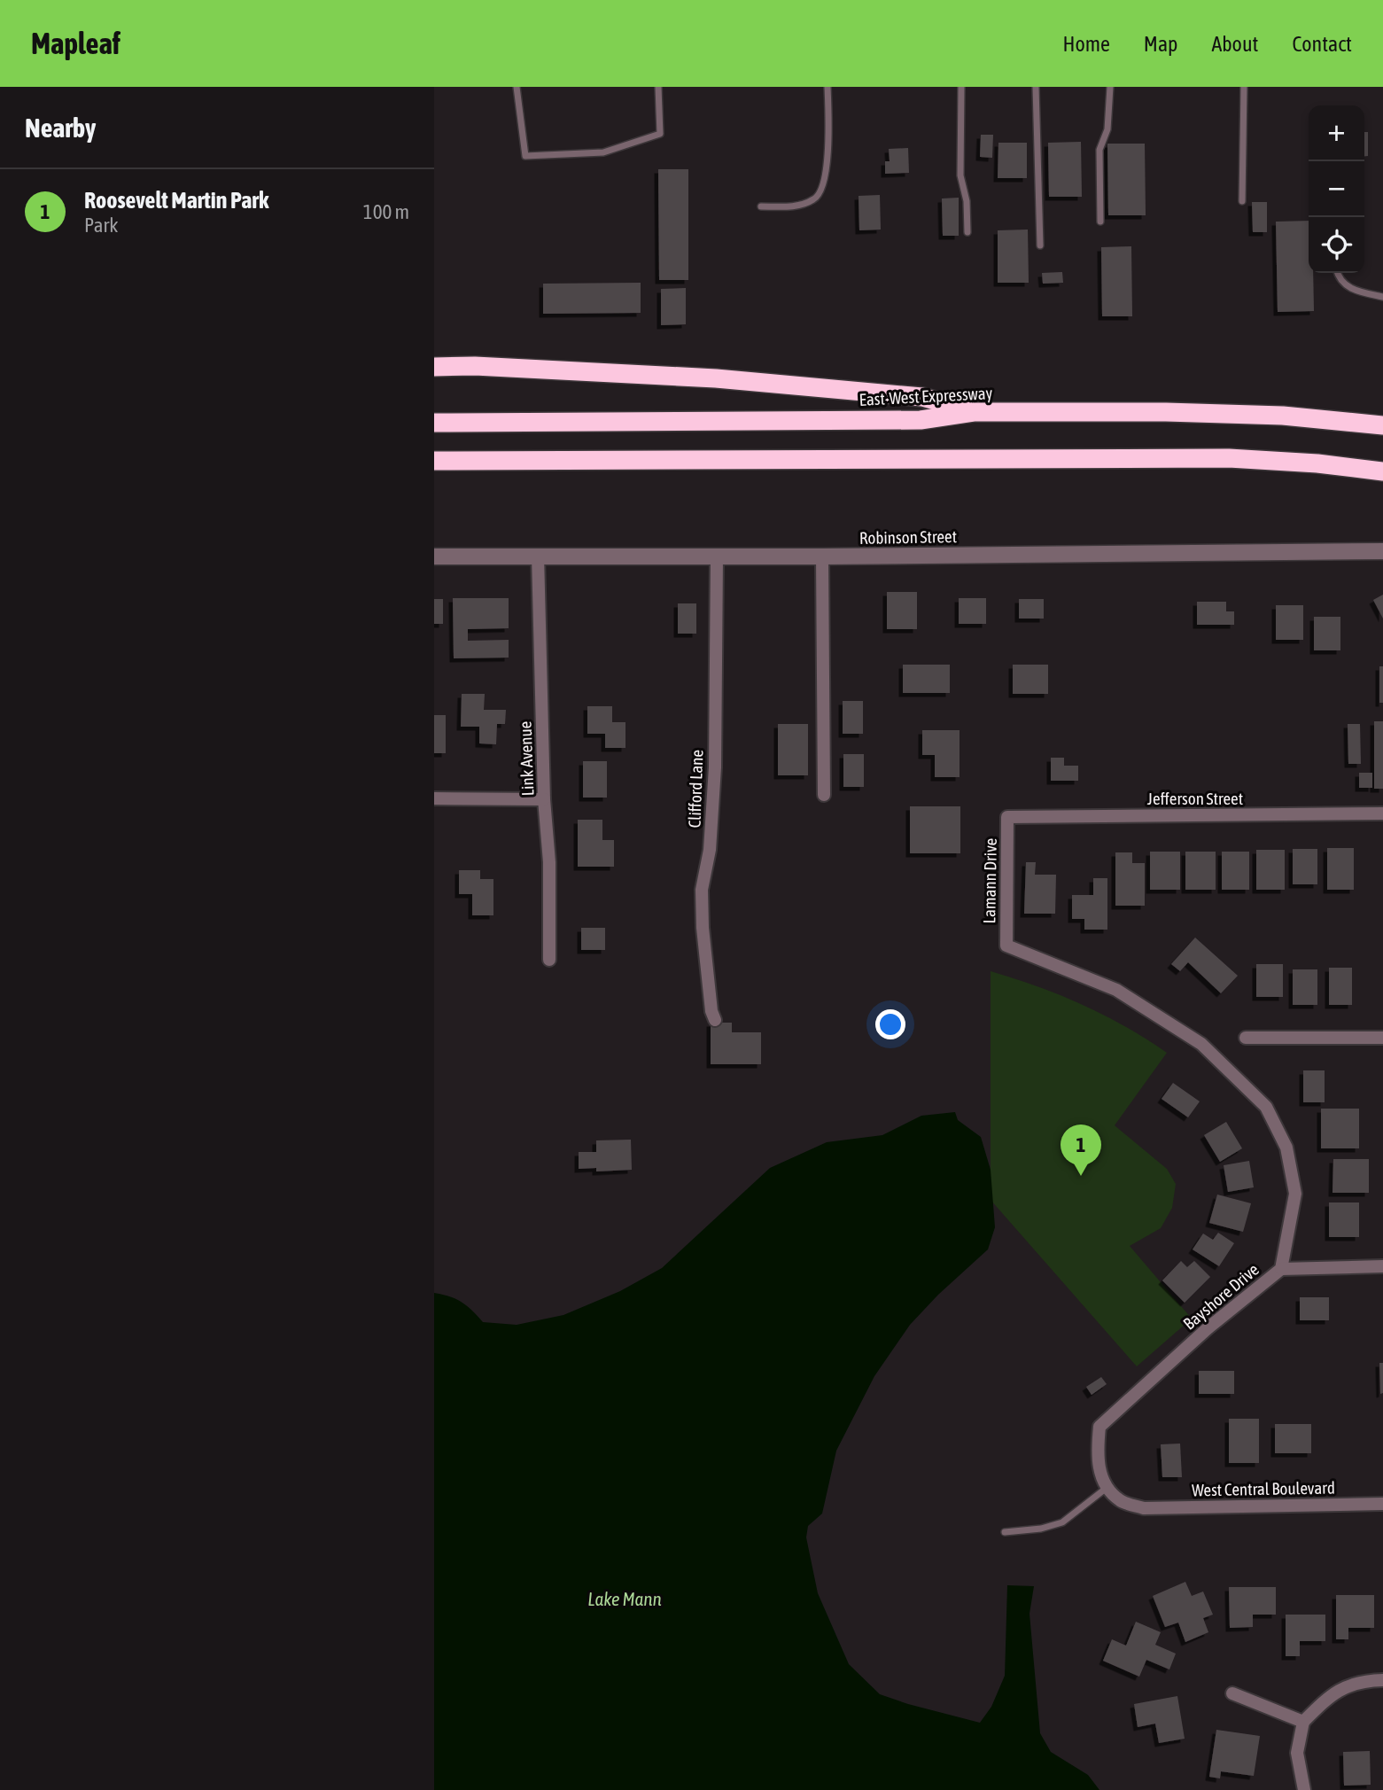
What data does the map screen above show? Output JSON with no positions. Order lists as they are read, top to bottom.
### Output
{
  "streets": {
    "highway": ["East-West Expressway"],
    "street": [
      "Robinson Street",
      "Link Avenue",
      "Clifford Lane",
      "Jefferson Street",
      "Lamann Drive",
      "Bayshore Drive",
      "West Central Boulevard"
    ]
  },
  "crossings": [
    ["Robinson Street", "Link Avenue"],
    ["Robinson Street", "Clifford Lane"],
    ["Jefferson Street", "Lamann Drive"],
    ["Lamann Drive", "Bayshore Drive"],
    ["Bayshore Drive", "West Central Boulevard"]
  ],
  "water": ["Lake Mann"],
  "page": {
    "header": "Mapleaf",
    "nav": [
      "Home",
      "Map",
      "About",
      "Contact"
    ],
    "heading": "Nearby",
    "map_buttons": ["+", "−"],
    "list": [
      {
        "mark": "1",
        "name": "Roosevelt Martin Park",
        "note": "Park",
        "value": "100 m"
      }
    ],
    "pins": "1"
  }
}
